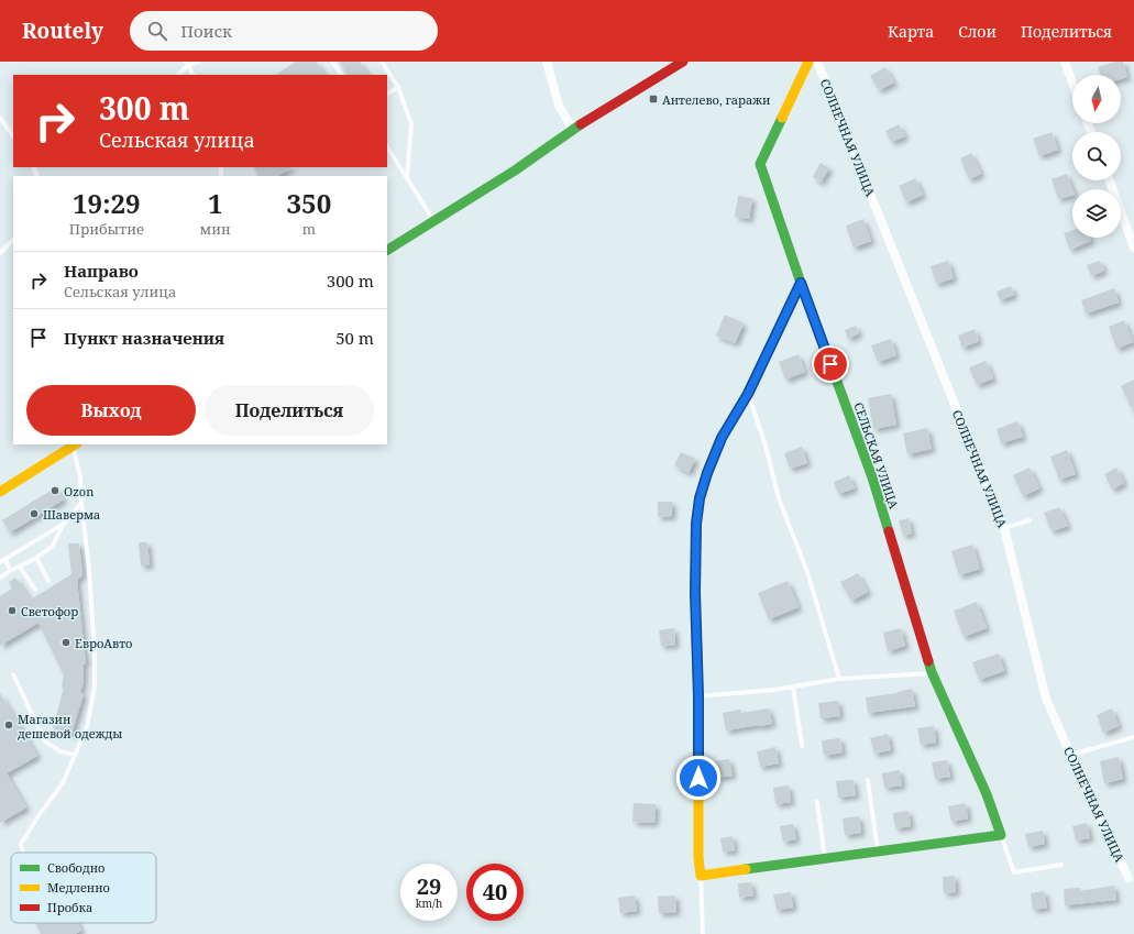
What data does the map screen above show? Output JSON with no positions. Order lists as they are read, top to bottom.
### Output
{
  "streets": {
    "street": ["СОЛНЕЧНАЯ УЛИЦА", "СЕЛЬСКАЯ УЛИЦА"]
  },
  "places": {
    "transit": ["Антелево, гаражи"],
    "other": [
      "Ozon",
      "Шаверма",
      "Светофор",
      "ЕвроАвто",
      "Магазин дешевой одежды"
    ]
  },
  "legend": ["Свободно", "Медленно", "Пробка"],
  "north": "bottom",
  "page": {
    "header": "Routely",
    "search": "Поиск",
    "nav": ["Карта", "Слои", "Поделиться"],
    "turn": ["300 m", "Сельская улица"],
    "eta": [
      "19:29",
      "Прибытие",
      "1",
      "мин",
      "350",
      "m"
    ],
    "list": [
      {
        "name": "Направо",
        "note": "Сельская улица",
        "value": "300 m"
      },
      {
        "name": "Пункт назначения",
        "value": "50 m"
      }
    ],
    "buttons": ["Выход", "Поделиться"],
    "speed": "29 km/h",
    "limit": "40"
  }
}
